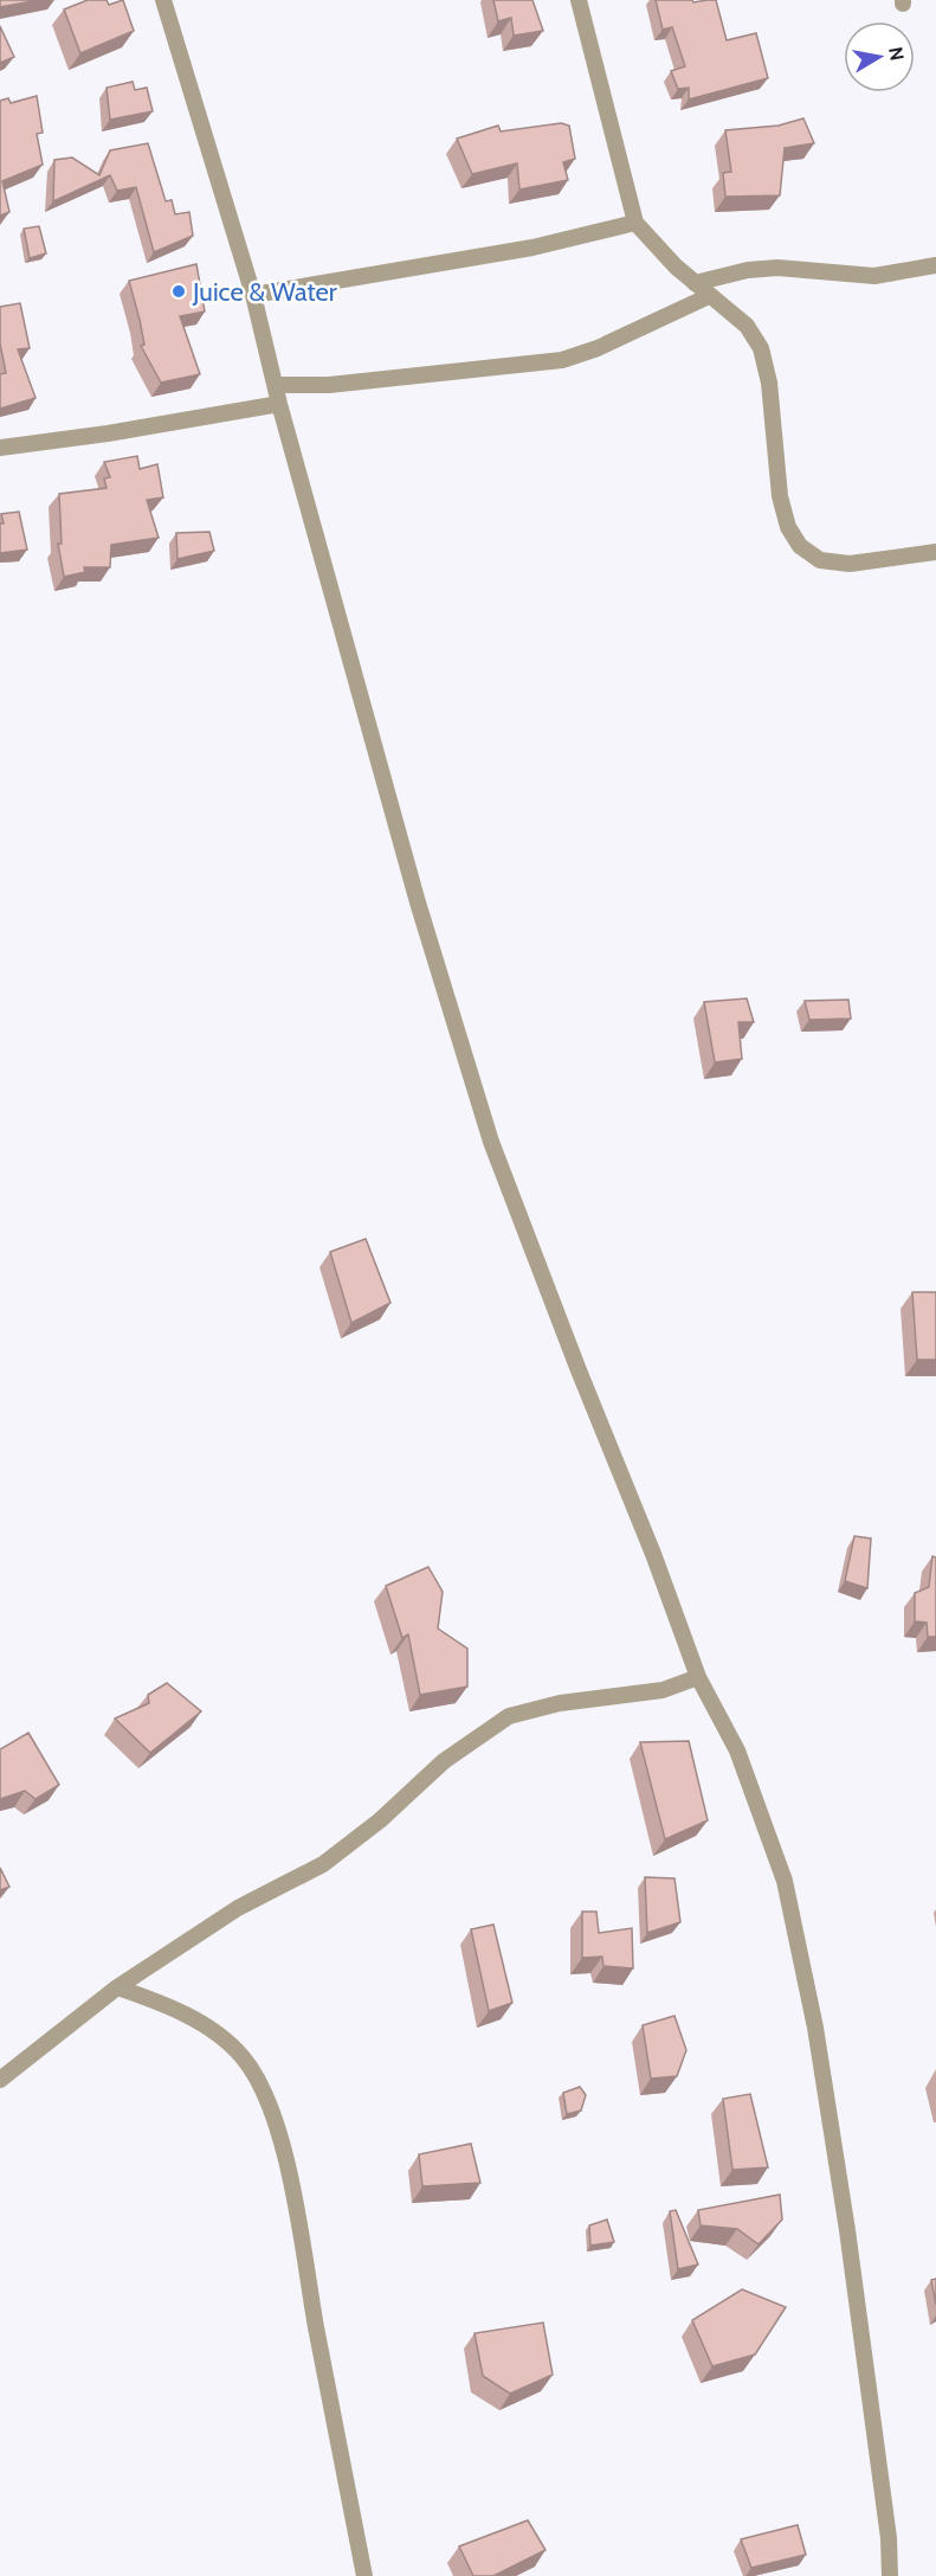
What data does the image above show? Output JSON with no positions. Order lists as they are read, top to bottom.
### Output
{
  "places": ["Juice & Water"],
  "north": "right"
}
